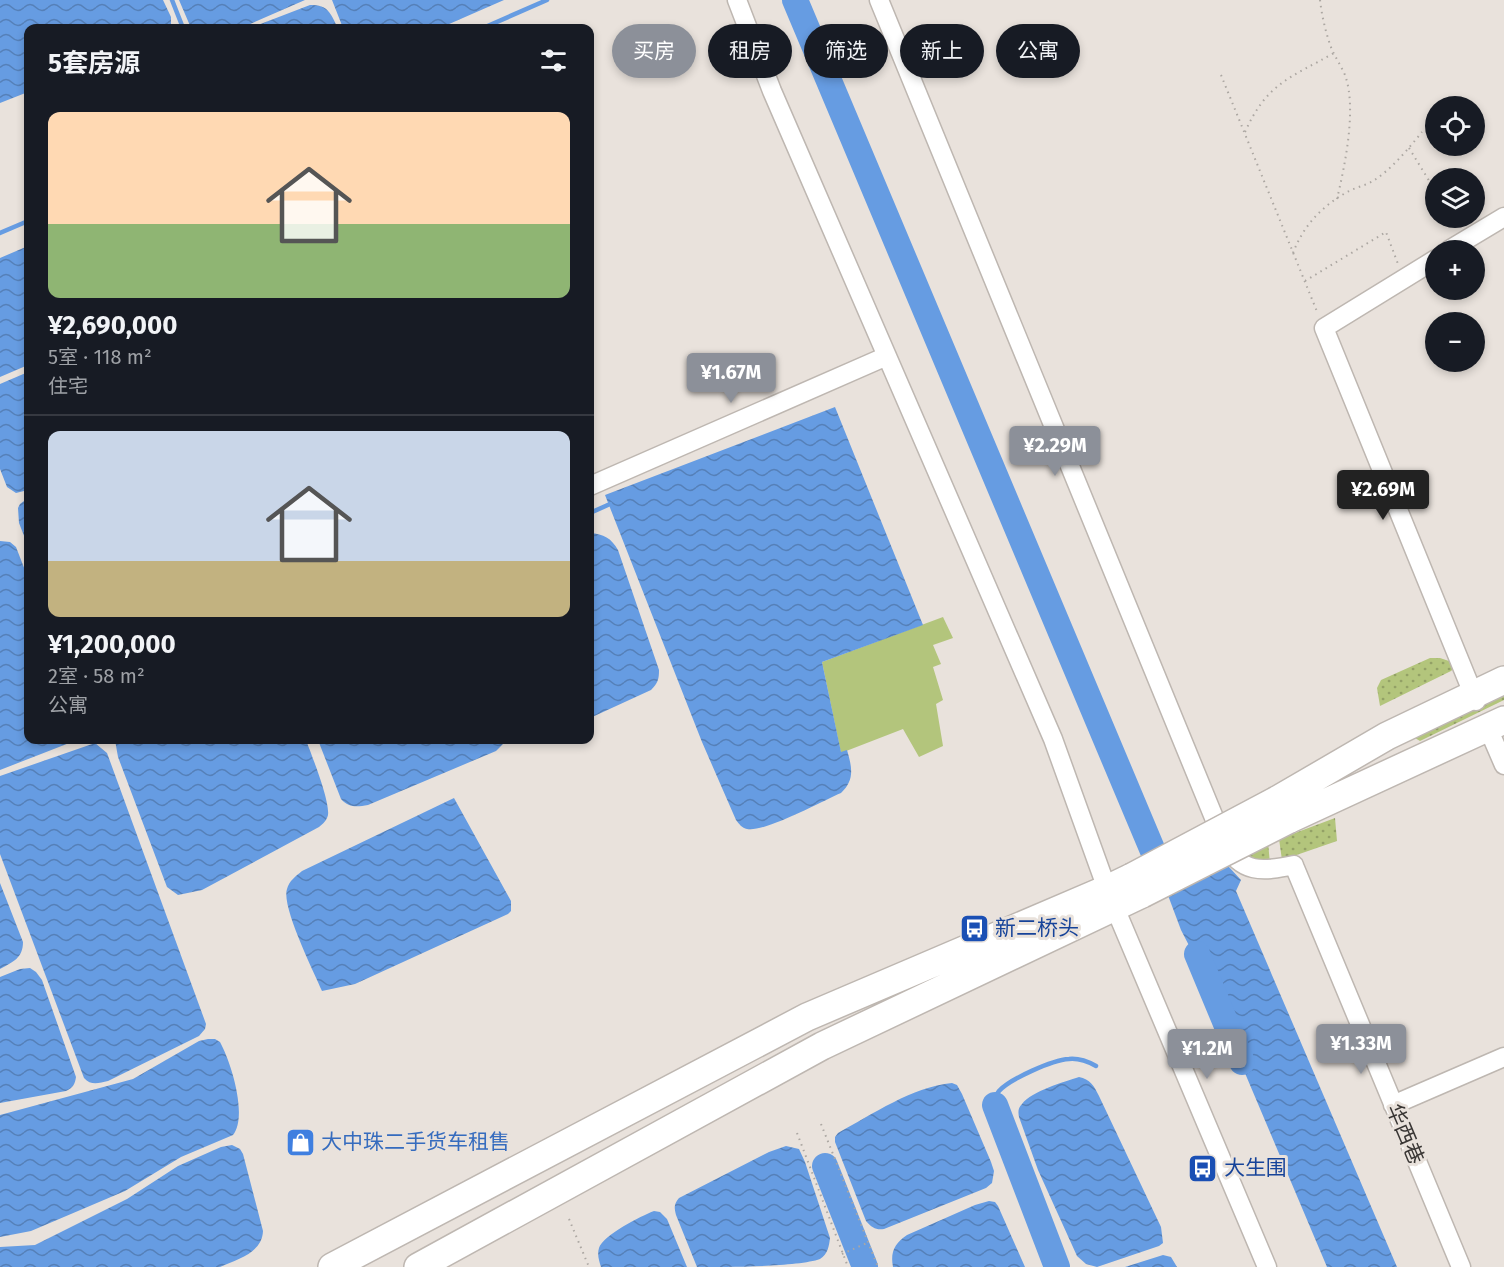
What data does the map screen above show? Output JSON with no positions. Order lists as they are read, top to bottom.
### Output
{
  "streets": {
    "street": ["华西巷"]
  },
  "places": {
    "bus stop": ["新二桥头", "大生围"],
    "shop": ["大中珠二手货车租售"]
  },
  "page": {
    "chip": [
      "买房",
      "租房",
      "筛选",
      "新上",
      "公寓"
    ],
    "heading": "5套房源",
    "map_buttons": ["+", "−"],
    "list": [
      {
        "name": "¥2,690,000",
        "note": "5室 · 118 m² · 住宅"
      },
      {
        "name": "¥1,200,000",
        "note": "2室 · 58 m² · 公寓"
      }
    ],
    "price": [
      "¥1.67M",
      "¥2.29M",
      "¥2.69M",
      "¥1.33M",
      "¥1.2M"
    ]
  }
}
